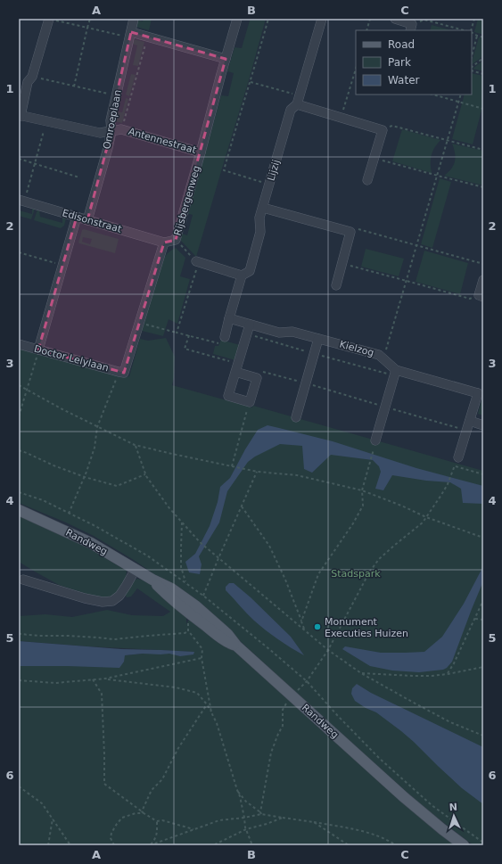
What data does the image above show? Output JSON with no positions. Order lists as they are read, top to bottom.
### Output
{
  "streets": {
    "main road": ["Randweg"],
    "street": [
      "Omroeplaan",
      "Antennestraat",
      "Lijzij",
      "Rijsbergenweg",
      "Edisonstraat",
      "Kielzog",
      "Doctor Lelylaan"
    ]
  },
  "crossings": [
    ["Omroeplaan", "Antennestraat"],
    ["Omroeplaan", "Edisonstraat"],
    ["Antennestraat", "Rijsbergenweg"],
    ["Rijsbergenweg", "Edisonstraat"],
    ["Rijsbergenweg", "Doctor Lelylaan"]
  ],
  "parks": ["Stadspark"],
  "places": ["Monument Executies Huizen"],
  "legend": ["Road", "Park", "Water"],
  "north": "top",
  "grid": {
    "columns": ["A", "B", "C"],
    "rows": [
      "1",
      "2",
      "3",
      "4",
      "5",
      "6"
    ]
  }
}
